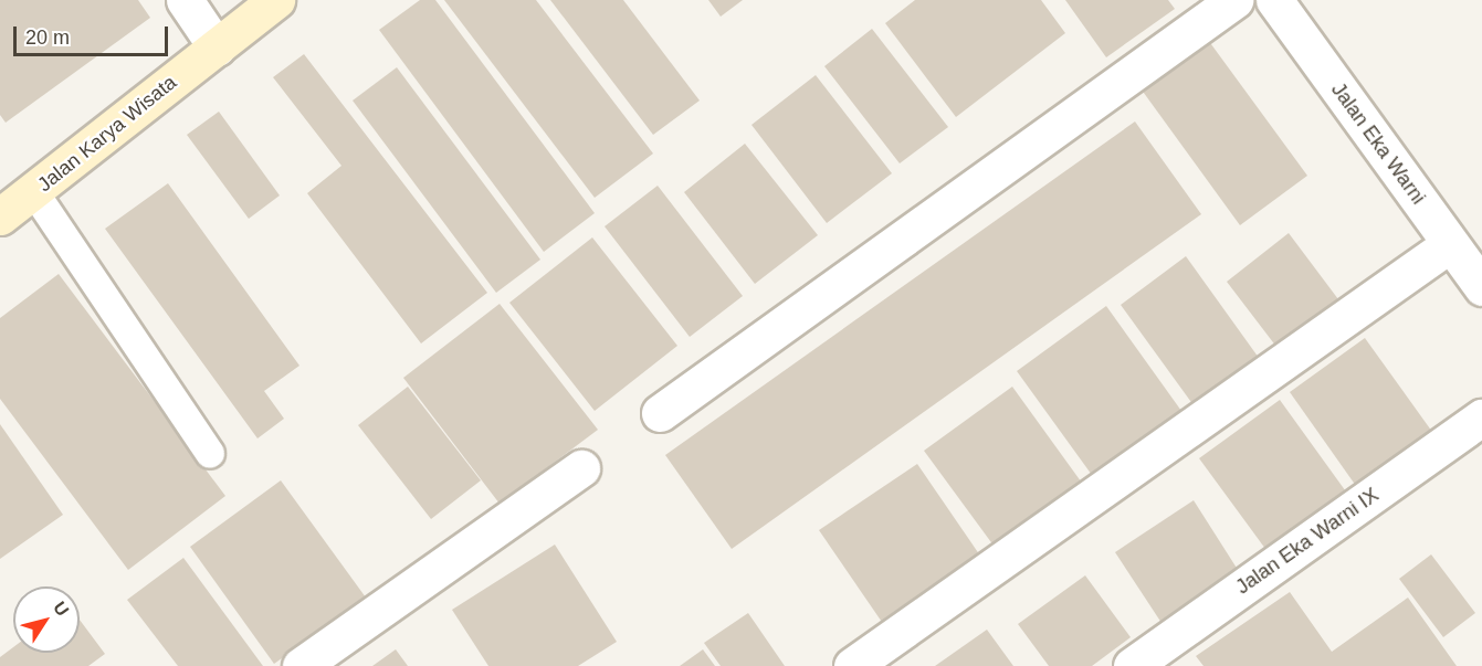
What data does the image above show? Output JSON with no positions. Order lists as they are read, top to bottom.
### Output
{
  "streets": {
    "street": ["Jalan Karya Wisata", "Jalan Eka Warni", "Jalan Eka Warni IX"]
  },
  "scale_bar": "20 m",
  "north": "top right"
}
